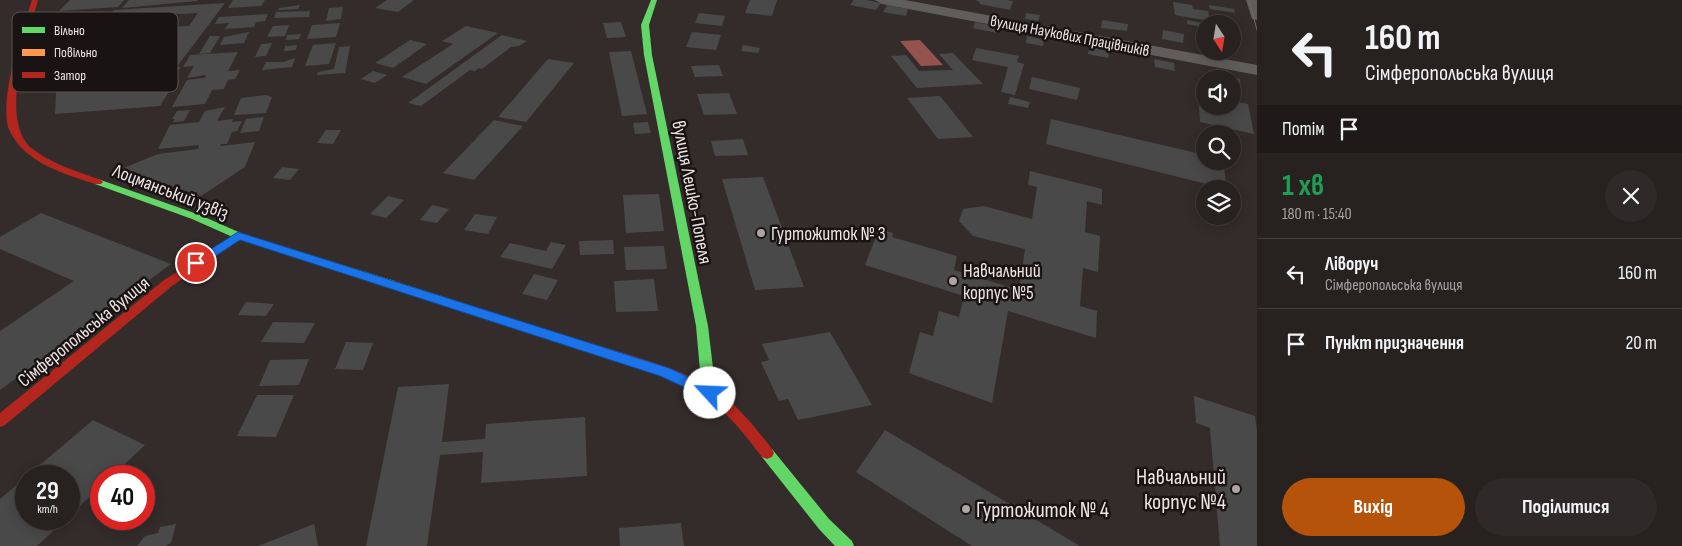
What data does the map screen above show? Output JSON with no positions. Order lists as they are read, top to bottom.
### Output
{
  "streets": {
    "street": [
      "вулиця Наукових Працівників",
      "Лоцманський узвіз",
      "вулиця Лешко-Попеля",
      "Сімферопольська вулиця"
    ]
  },
  "crossings": [
    ["Лоцманський узвіз", "вулиця Лешко-Попеля"],
    ["Лоцманський узвіз", "Сімферопольська вулиця"]
  ],
  "places": [
    "Гуртожиток № 3",
    "Навчальний корпус №5",
    "Навчальний корпус №4",
    "Гуртожиток № 4"
  ],
  "legend": ["Вільно", "Повільно", "Затор"],
  "north": "bottom",
  "page": {
    "turn": ["160 m", "Сімферопольська вулиця"],
    "then": "Потім",
    "heading": ["1 хв", "180 m · 15:40"],
    "list": [
      {
        "name": "Ліворуч",
        "note": "Сімферопольська вулиця",
        "value": "160 m"
      },
      {
        "name": "Пункт призначення",
        "value": "20 m"
      }
    ],
    "speed": "29 km/h",
    "limit": "40",
    "buttons": ["Вихід", "Поділитися"]
  }
}
